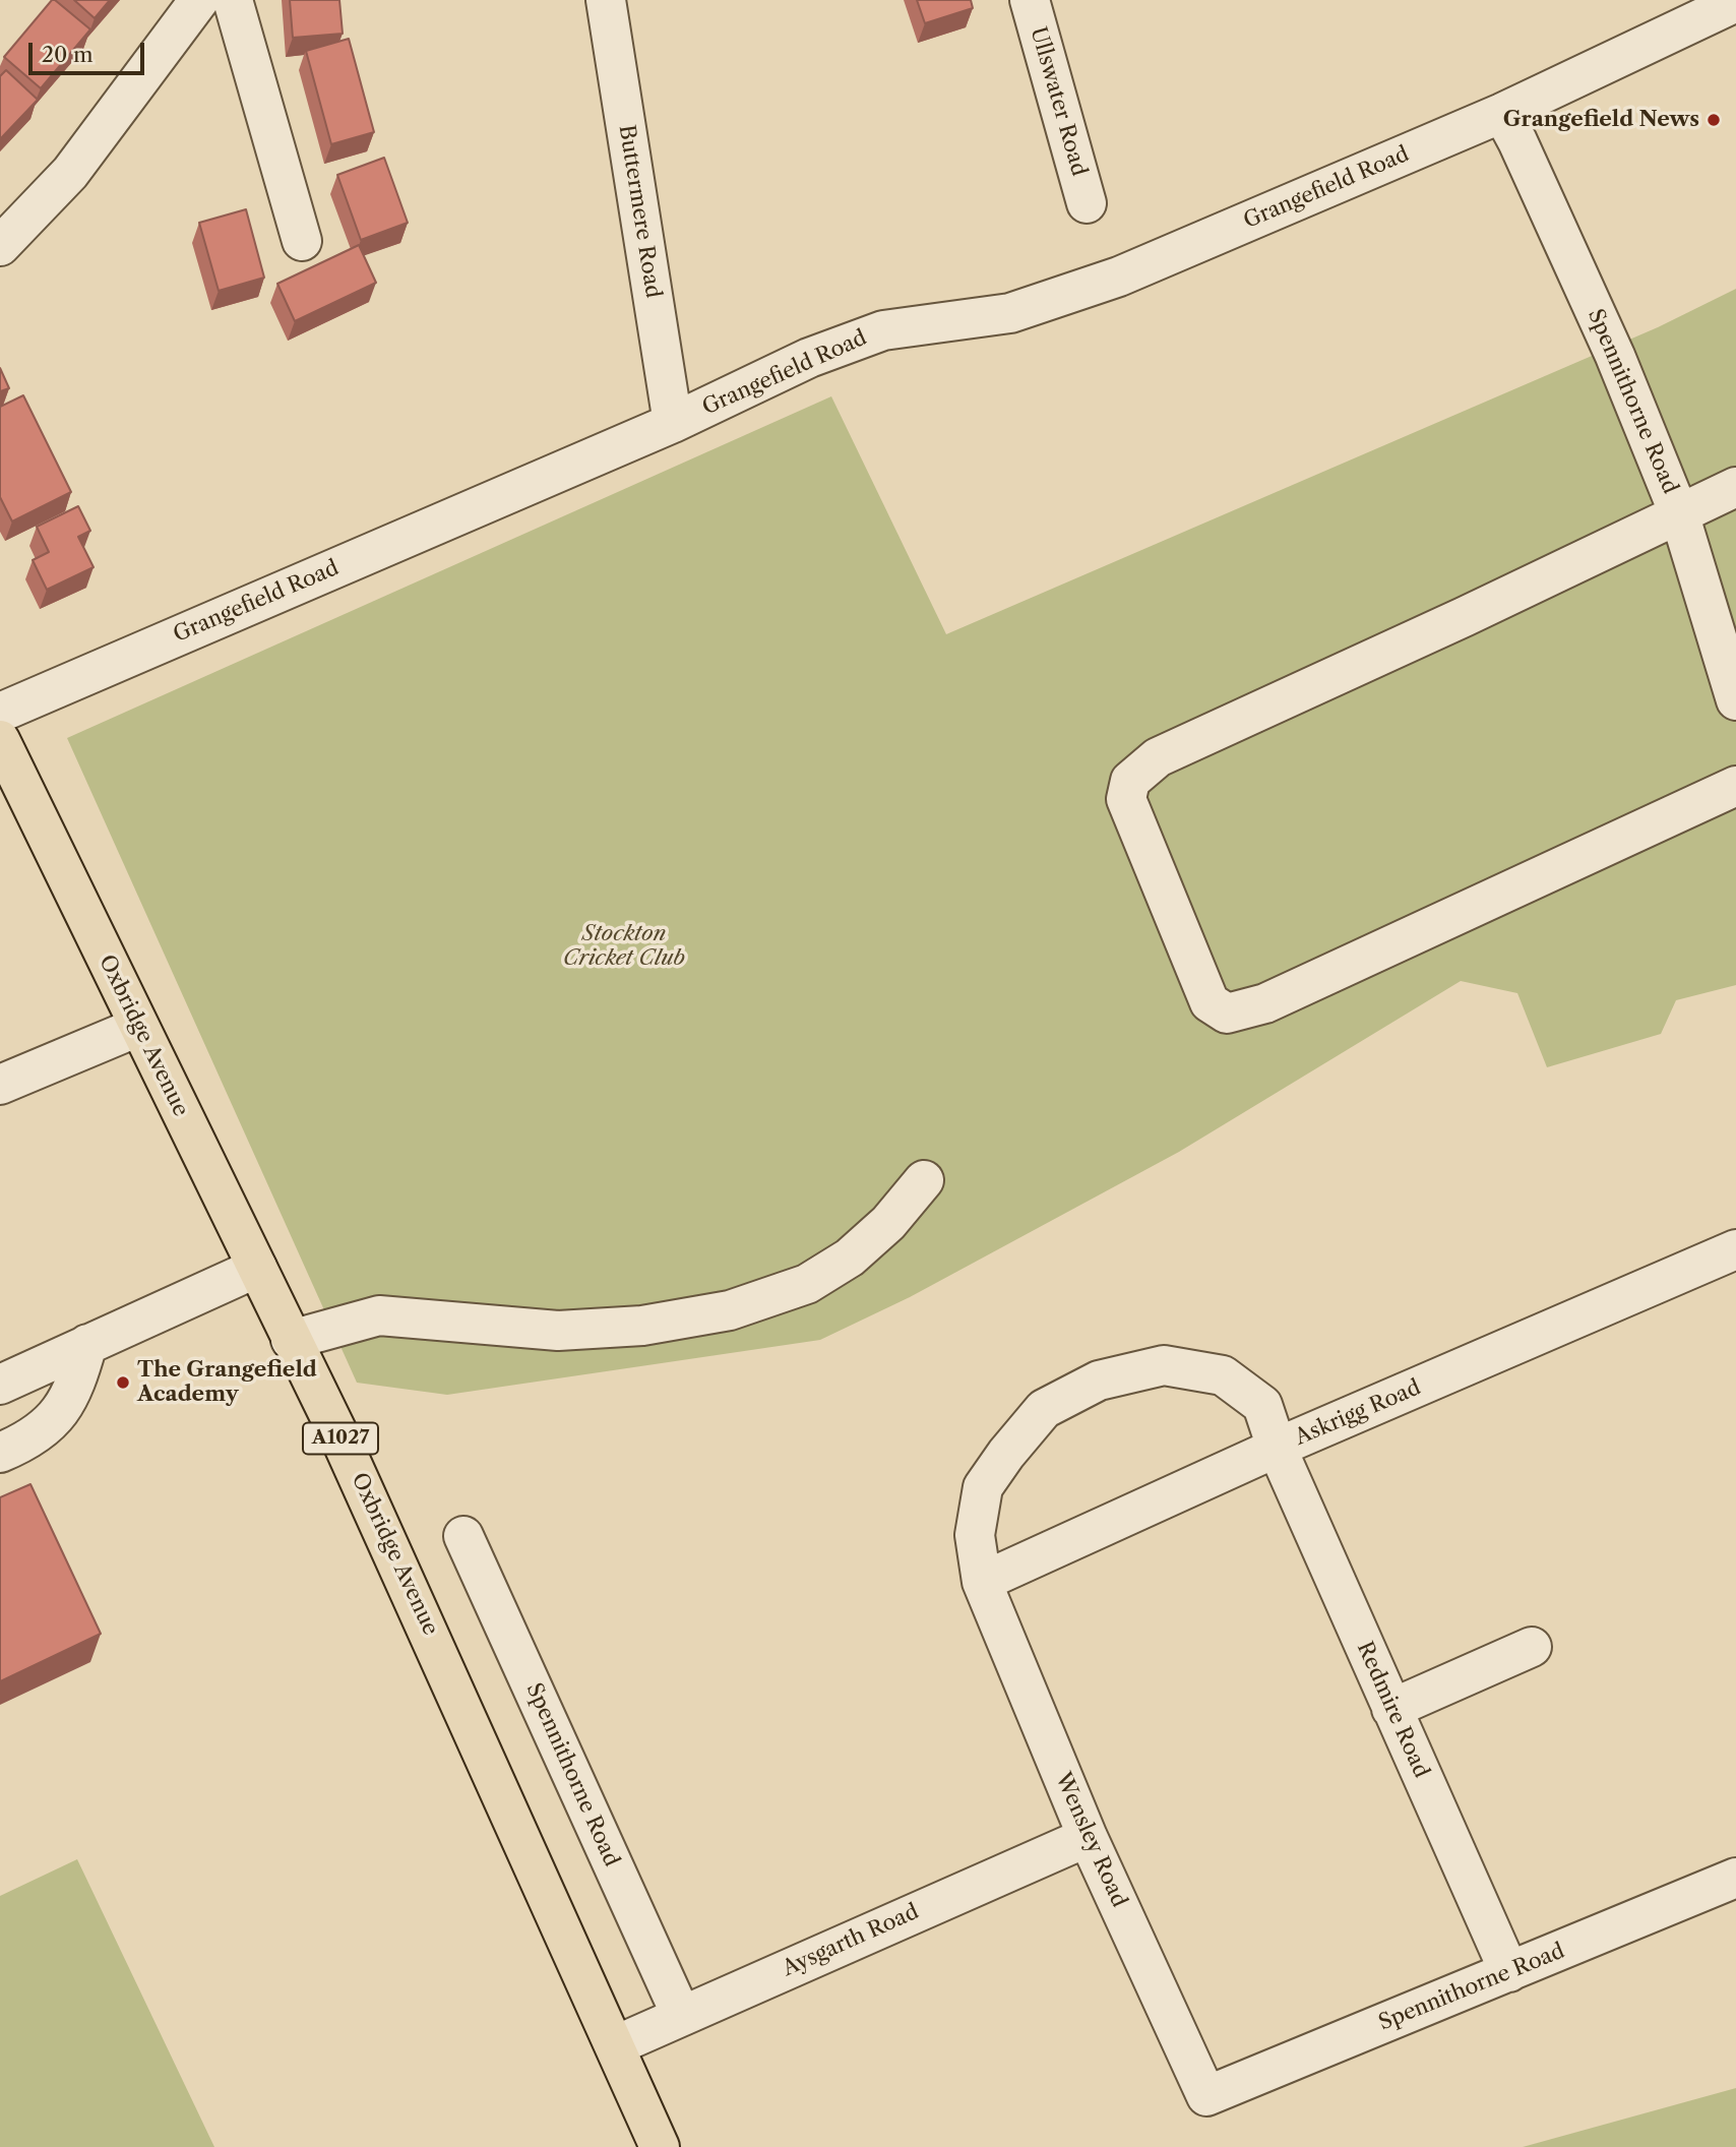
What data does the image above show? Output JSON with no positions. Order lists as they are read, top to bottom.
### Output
{
  "streets": {
    "main road": ["Oxbridge Avenue", "A1027"],
    "street": [
      "Ullswater Road",
      "Grangefield Road",
      "Buttermere Road",
      "Spennithorne Road",
      "Askrigg Road",
      "Redmire Road",
      "Wensley Road",
      "Aysgarth Road"
    ]
  },
  "crossings": [
    ["Grangefield Road", "Buttermere Road"],
    ["Grangefield Road", "Spennithorne Road"],
    ["Spennithorne Road", "Redmire Road"],
    ["Spennithorne Road", "Wensley Road"],
    ["Spennithorne Road", "Aysgarth Road"],
    ["Oxbridge Avenue", "Aysgarth Road"],
    ["Askrigg Road", "Redmire Road"],
    ["Askrigg Road", "Wensley Road"],
    ["Wensley Road", "Aysgarth Road"]
  ],
  "parks": ["Stockton Cricket Club"],
  "places": ["Grangefield News", "The Grangefield Academy"],
  "scale_bar": "20 m"
}
